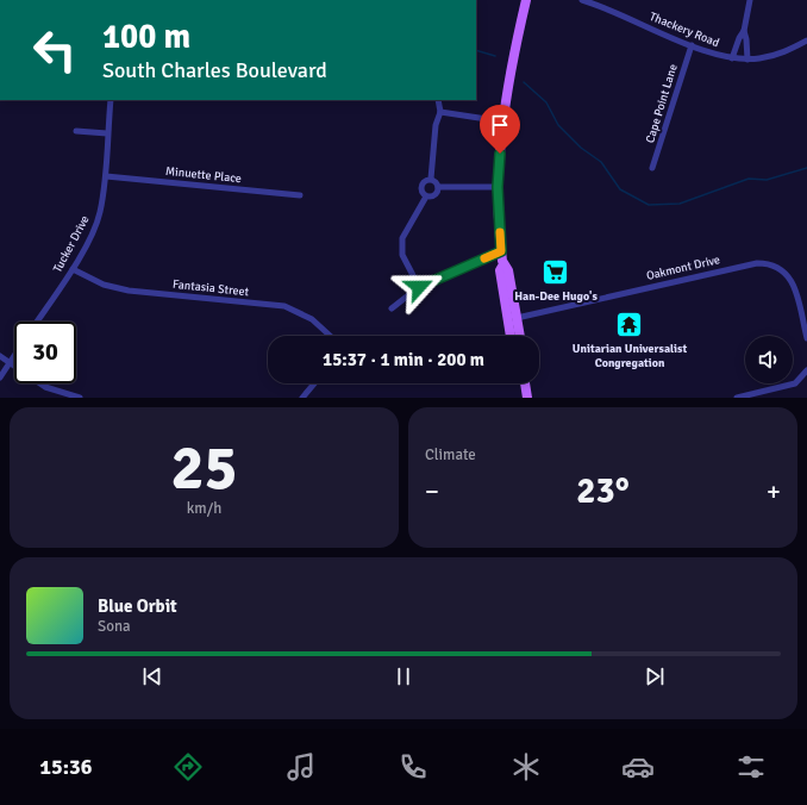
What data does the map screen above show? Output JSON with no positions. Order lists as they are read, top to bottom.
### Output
{
  "streets": {
    "street": [
      "Thackery Road",
      "Cape Point Lane",
      "Minuette Place",
      "Tucker Drive",
      "Oakmont Drive",
      "Fantasia Street"
    ]
  },
  "crossings": [
    ["Thackery Road", "Cape Point Lane"],
    ["Minuette Place", "Tucker Drive"],
    ["Tucker Drive", "Fantasia Street"]
  ],
  "places": {
    "supermarket": ["Han-Dee Hugo's"],
    "temple": ["Unitarian Universalist Congregation"]
  },
  "page": {
    "turn": ["100 m", "South Charles Boulevard"],
    "limit": "30",
    "trip": "15:37 · 1 min · 200 m",
    "tile": [
      ["25", "km/h"],
      "Climate"
    ],
    "heat": ["−", "23°", "+"],
    "song": ["Blue Orbit", "Sona"],
    "tabs": "15:36"
  }
}
